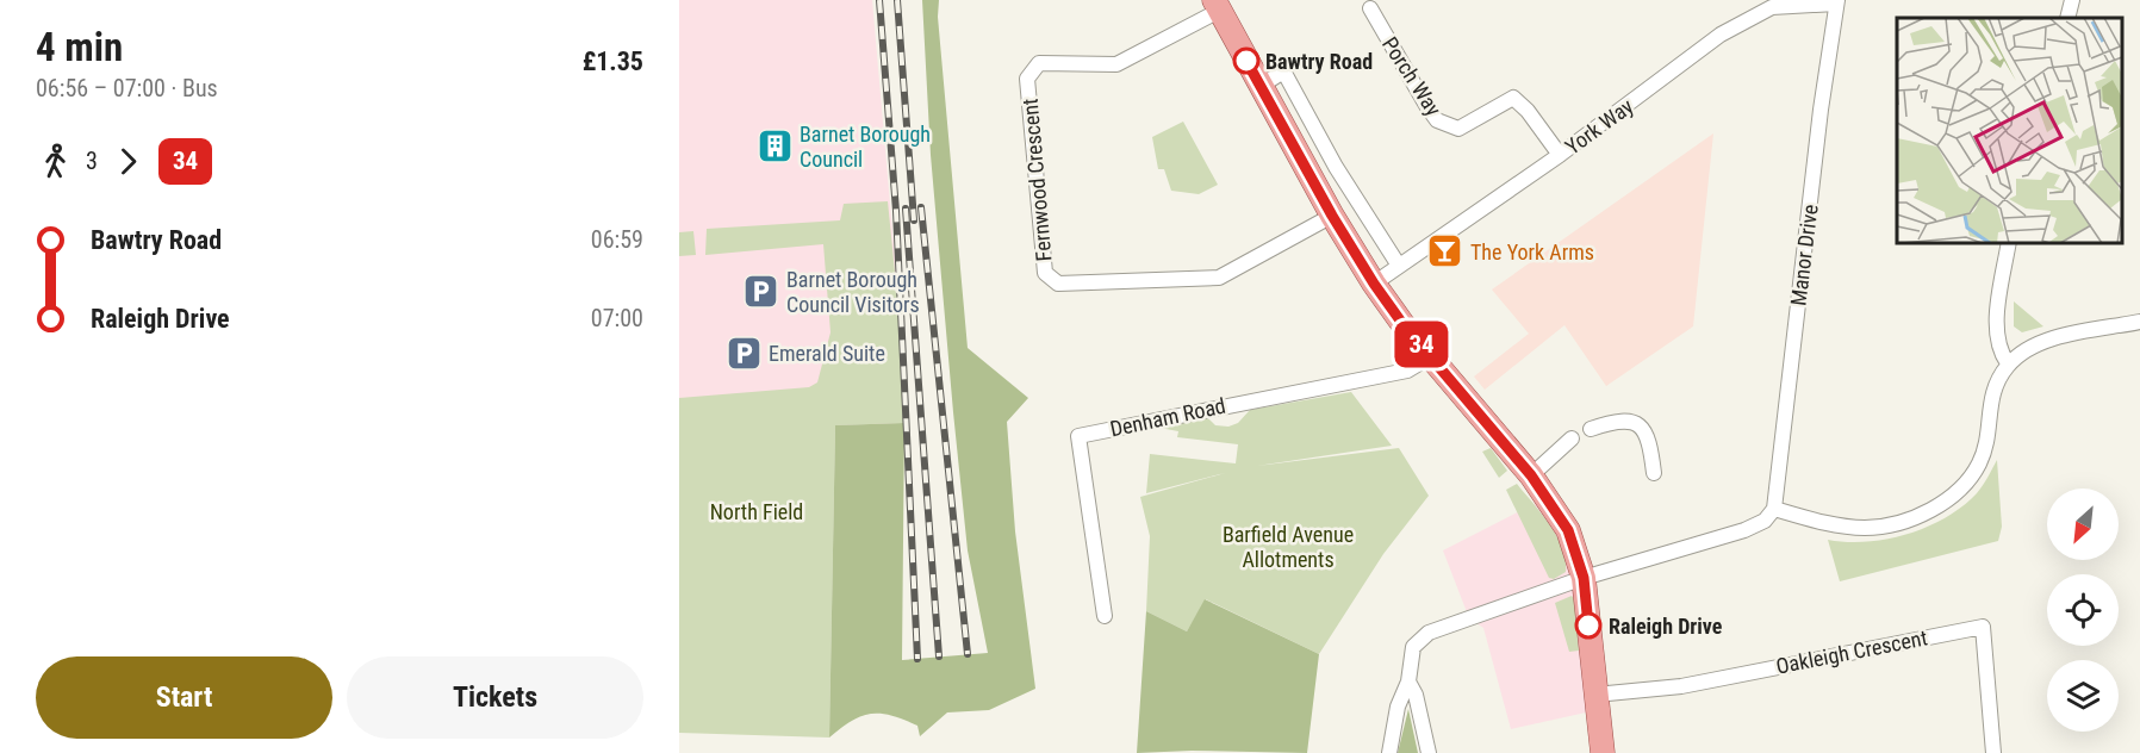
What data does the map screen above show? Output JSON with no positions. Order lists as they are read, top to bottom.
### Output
{
  "streets": {
    "street": [
      "Porch Way",
      "York Way",
      "Fernwood Crescent",
      "Manor Drive",
      "Denham Road",
      "Oakleigh Crescent"
    ]
  },
  "crossings": [
    ["Porch Way", "York Way"],
    ["York Way", "Manor Drive"]
  ],
  "parks": ["North Field", "Barfield Avenue Allotments"],
  "places": {
    "other": ["Bawtry Road", "Raleigh Drive"],
    "building": ["Barnet Borough Council"],
    "bar": ["The York Arms"],
    "parking": ["Barnet Borough Council Visitors", "Emerald Suite"]
  },
  "lines": ["bus line 34"],
  "north": "bottom left",
  "page": {
    "heading": ["4 min", "06:56 – 07:00 · Bus", "£1.35"],
    "on_map": "34",
    "legs": ["3", "34"],
    "list": [
      {
        "name": "Bawtry Road",
        "value": "06:59"
      },
      {
        "name": "Raleigh Drive",
        "value": "07:00"
      }
    ],
    "buttons": ["Start", "Tickets"]
  }
}
